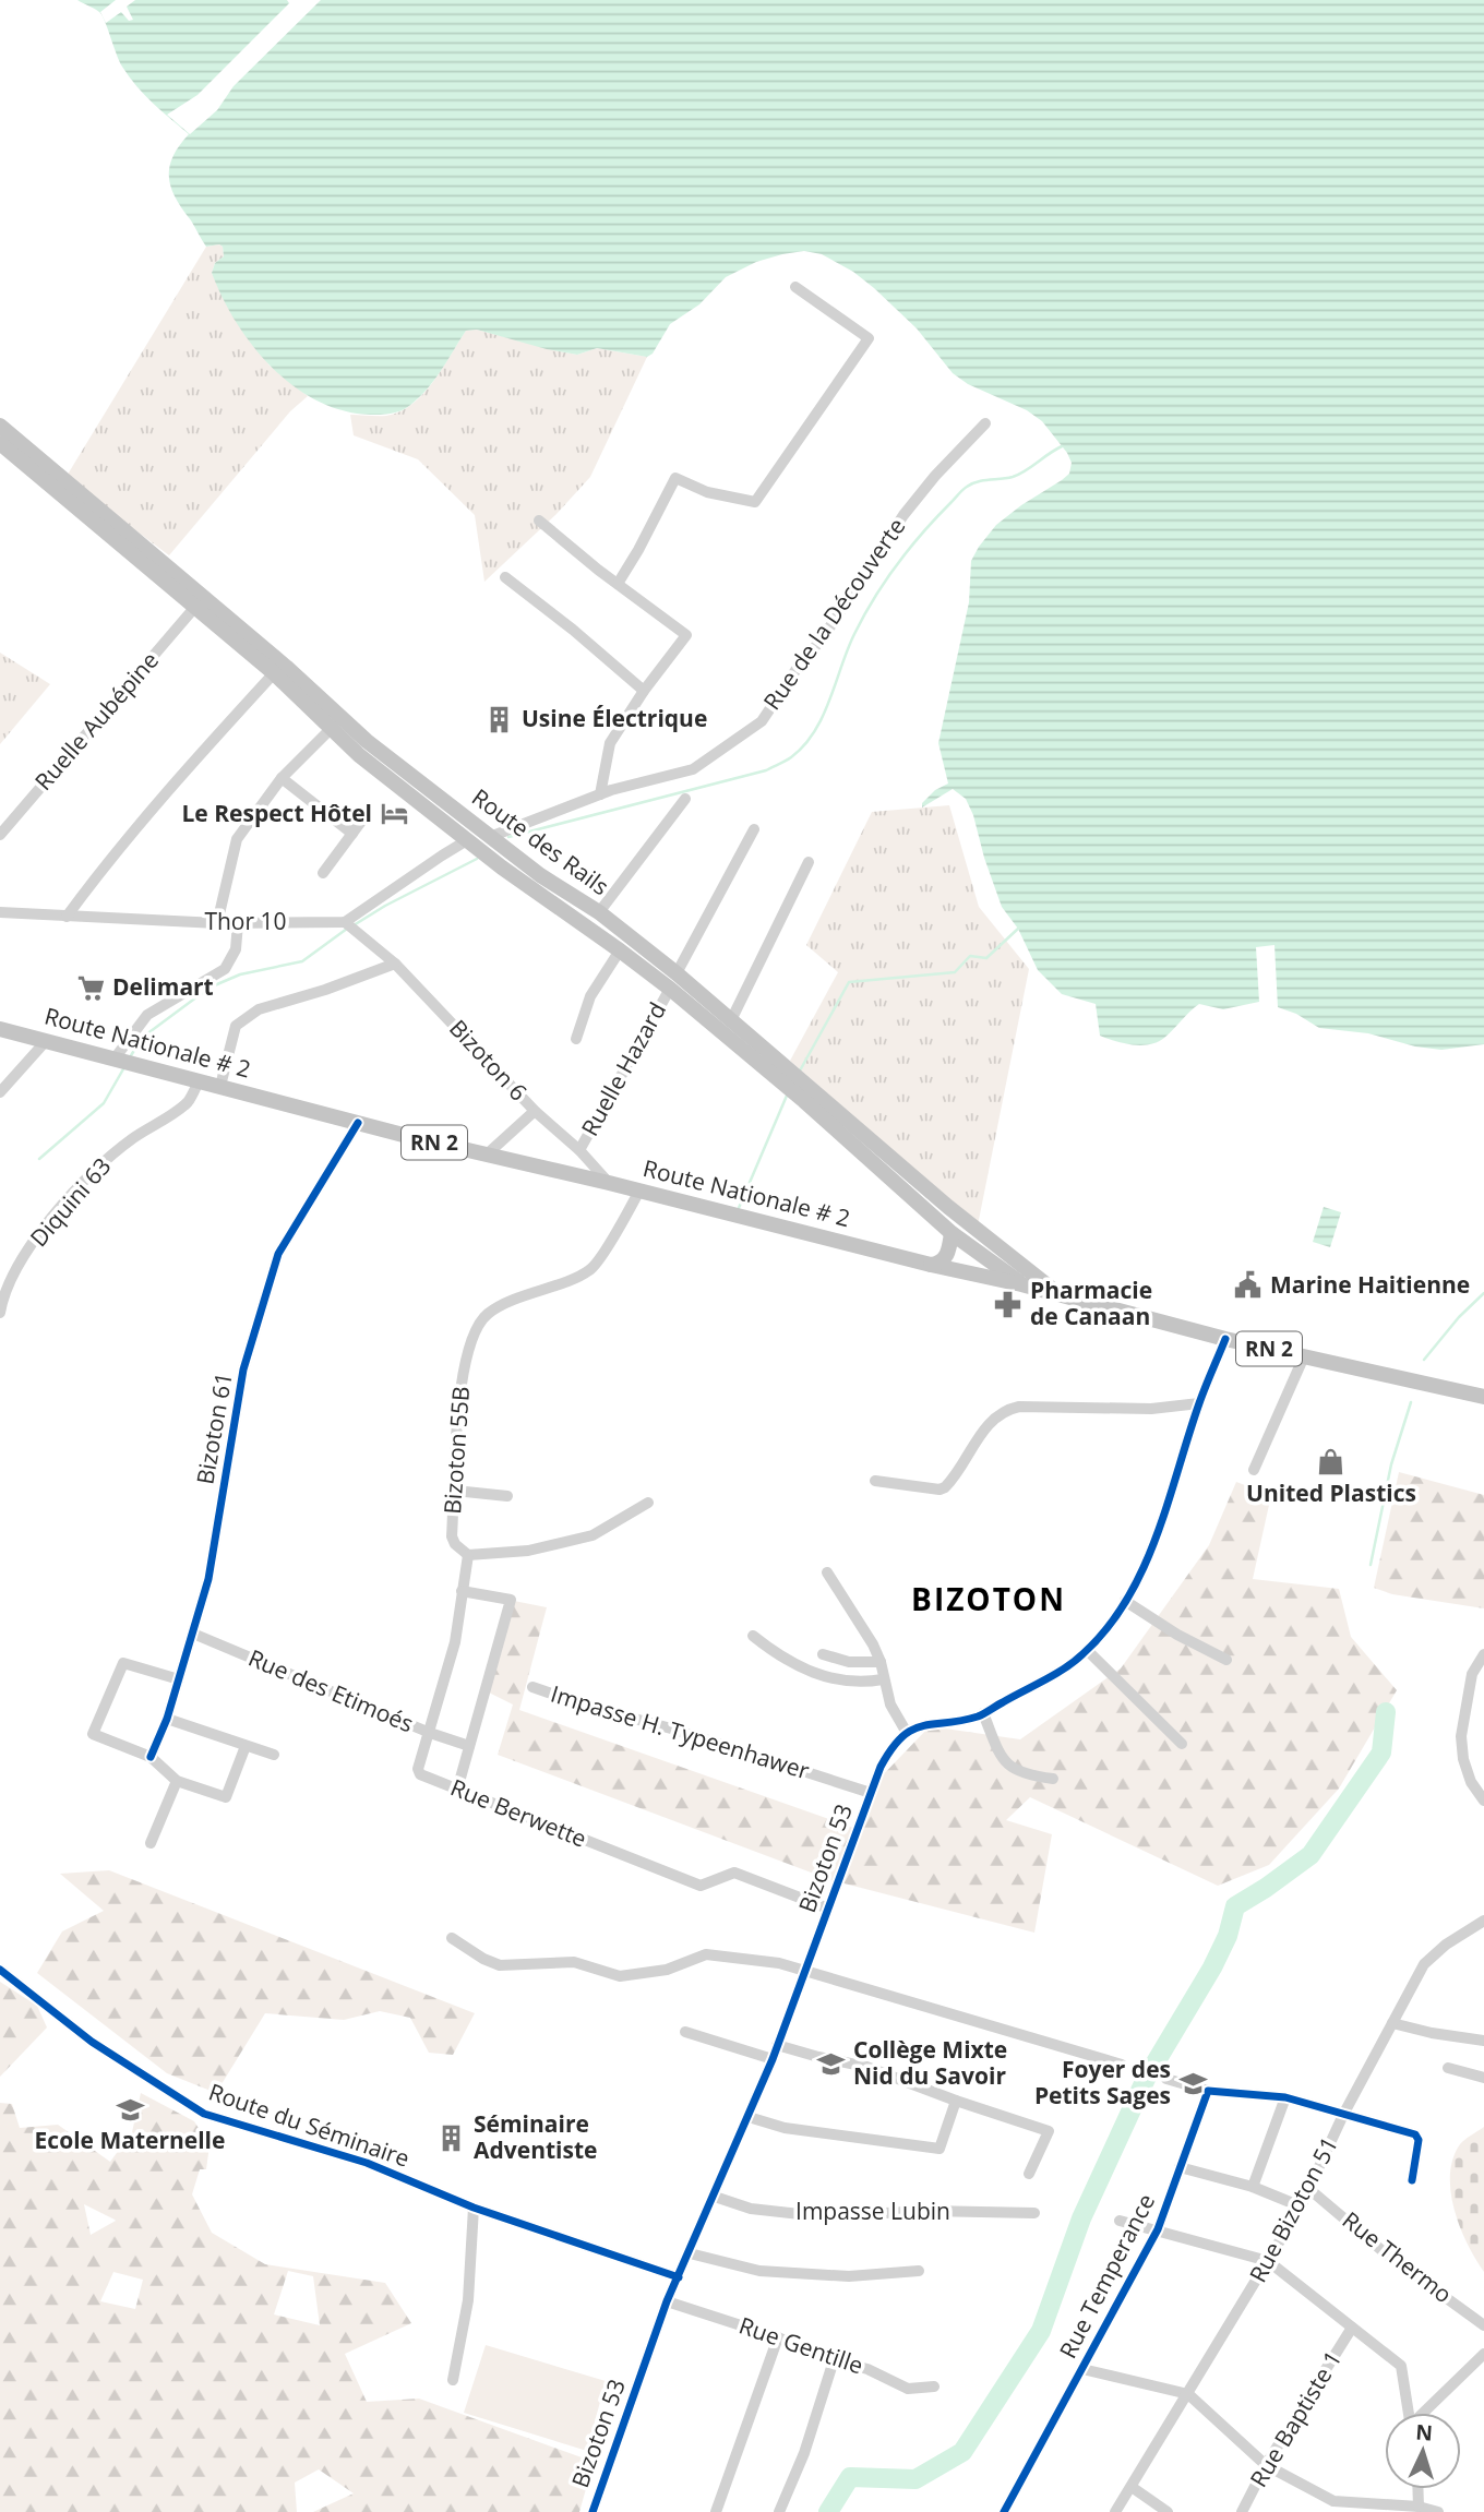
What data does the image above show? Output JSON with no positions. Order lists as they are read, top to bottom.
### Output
{
  "streets": {
    "main road": ["Route des Rails", "Route Nationale # 2", "RN 2"],
    "street": [
      "Rue de la Découverte",
      "Ruelle Aubépine",
      "Thor 10",
      "Bizoton 6",
      "Ruelle Hazard",
      "Diquini 63",
      "Bizoton 61",
      "Bizoton 55B",
      "Rue des Etimoés",
      "Impasse H. Typeenhawer",
      "Rue Berwette",
      "Bizoton 53",
      "Route du Séminaire",
      "Rue Bizoton 51",
      "Impasse Lubin",
      "Rue Thermo",
      "Rue Temperance",
      "Rue Gentille",
      "Rue Baptiste 1"
    ]
  },
  "crossings": [
    ["Rue de la Découverte", "Route des Rails"],
    ["Ruelle Aubépine", "Route des Rails"],
    ["Route des Rails", "Route Nationale # 2"],
    ["Route des Rails", "Ruelle Hazard"],
    ["Thor 10", "Bizoton 6"],
    ["Route Nationale # 2", "Bizoton 6"],
    ["Route Nationale # 2", "Diquini 63"],
    ["Route Nationale # 2", "Bizoton 61"],
    ["Route Nationale # 2", "Bizoton 55B"],
    ["Bizoton 6", "Ruelle Hazard"],
    ["Bizoton 61", "Rue des Etimoés"],
    ["Bizoton 55B", "Rue Berwette"],
    ["Rue des Etimoés", "Rue Berwette"],
    ["Impasse H. Typeenhawer", "Bizoton 53"],
    ["Rue Berwette", "Bizoton 53"],
    ["Bizoton 53", "Route du Séminaire"],
    ["Bizoton 53", "Impasse Lubin"],
    ["Bizoton 53", "Rue Gentille"],
    ["Rue Bizoton 51", "Rue Thermo"]
  ],
  "districts": ["BIZOTON"],
  "places": {
    "building": ["Usine Électrique", "Séminaire Adventiste"],
    "hotel": ["Le Respect Hôtel"],
    "supermarket": ["Delimart"],
    "public building": ["Marine Haitienne"],
    "pharmacy": ["Pharmacie de Canaan"],
    "shop": ["United Plastics"],
    "school or university": ["Collège Mixte Nid du Savoir", "Foyer des Petits Sages", "Ecole Maternelle"]
  },
  "north": "top"
}
